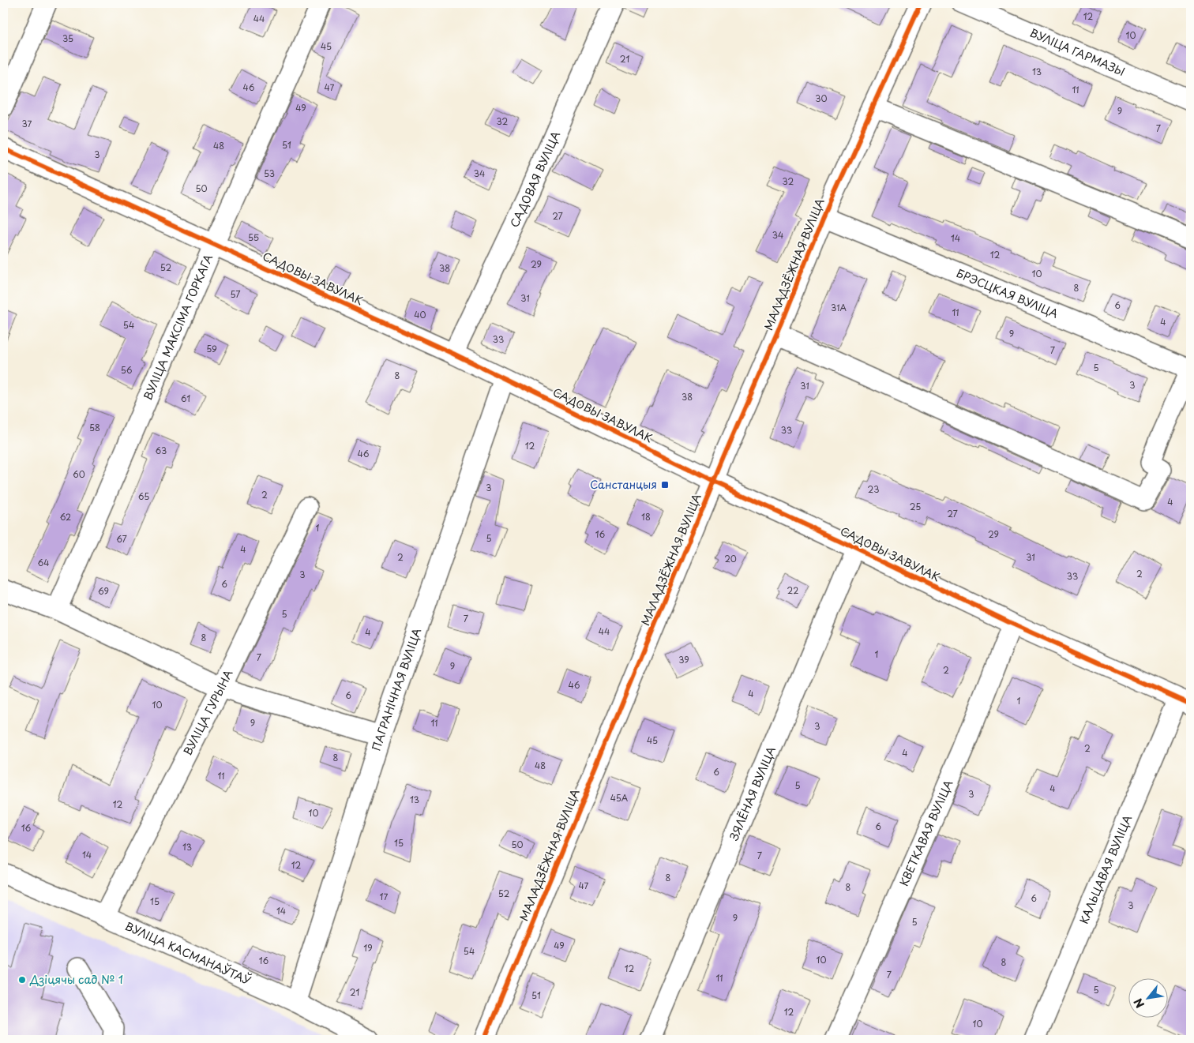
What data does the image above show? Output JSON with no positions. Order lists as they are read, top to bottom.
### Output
{
  "streets": {
    "street": [
      "ВУЛІЦА ГАРМАЗЫ",
      "САДОВАЯ ВУЛІЦА",
      "МАЛАДЗЁЖНАЯ ВУЛІЦА",
      "САДОВЫ ЗАВУЛАК",
      "БРЭСЦКАЯ ВУЛІЦА",
      "ВУЛІЦА МАКСІМА ГОРКАГА",
      "ПАГРАНІЧНАЯ ВУЛІЦА",
      "ВУЛІЦА ГУРЫНА",
      "ЗЯЛЁНАЯ ВУЛІЦА",
      "КВЕТКАВАЯ ВУЛІЦА",
      "КАЛЬЦАВАЯ ВУЛІЦА",
      "ВУЛІЦА КАСМАНАЎТАЎ"
    ]
  },
  "crossings": [
    ["САДОВАЯ ВУЛІЦА", "САДОВЫ ЗАВУЛАК"],
    ["МАЛАДЗЁЖНАЯ ВУЛІЦА", "САДОВЫ ЗАВУЛАК"],
    ["МАЛАДЗЁЖНАЯ ВУЛІЦА", "БРЭСЦКАЯ ВУЛІЦА"],
    ["САДОВЫ ЗАВУЛАК", "ВУЛІЦА МАКСІМА ГОРКАГА"],
    ["САДОВЫ ЗАВУЛАК", "ПАГРАНІЧНАЯ ВУЛІЦА"],
    ["САДОВЫ ЗАВУЛАК", "ЗЯЛЁНАЯ ВУЛІЦА"],
    ["САДОВЫ ЗАВУЛАК", "КВЕТКАВАЯ ВУЛІЦА"],
    ["САДОВЫ ЗАВУЛАК", "КАЛЬЦАВАЯ ВУЛІЦА"],
    ["ПАГРАНІЧНАЯ ВУЛІЦА", "ВУЛІЦА КАСМАНАЎТАЎ"],
    ["ВУЛІЦА ГУРЫНА", "ВУЛІЦА КАСМАНАЎТАЎ"]
  ],
  "places": {
    "transit": ["Санстанцыя"],
    "other": ["Дзіцячы сад № 1"]
  },
  "house_numbers": [
    "12",
    "44",
    "10",
    "35",
    "45",
    "21",
    "13",
    "46",
    "47",
    "11",
    "30",
    "49",
    "9",
    "32",
    "37",
    "7",
    "51",
    "48",
    "3",
    "53",
    "34",
    "32",
    "50",
    "27",
    "34",
    "55",
    "14",
    "12",
    "29",
    "52",
    "38",
    "10",
    "8",
    "57",
    "31",
    "6",
    "31А",
    "11",
    "40",
    "4",
    "54",
    "9",
    "33",
    "59",
    "7",
    "5",
    "56",
    "8",
    "3",
    "31",
    "38",
    "61",
    "58",
    "33",
    "12",
    "63",
    "46",
    "60",
    "3",
    "23",
    "2",
    "65",
    "4",
    "25",
    "27",
    "62",
    "18",
    "1",
    "16",
    "29",
    "5",
    "67",
    "4",
    "2",
    "31",
    "20",
    "64",
    "2",
    "3",
    "33",
    "6",
    "22",
    "69",
    "5",
    "7",
    "44",
    "4",
    "8",
    "1",
    "7",
    "39",
    "9",
    "2",
    "46",
    "4",
    "6",
    "1",
    "10",
    "9",
    "11",
    "3",
    "45",
    "2",
    "4",
    "8",
    "48",
    "6",
    "11",
    "5",
    "4",
    "3",
    "45А",
    "13",
    "12",
    "10",
    "6",
    "16",
    "15",
    "50",
    "13",
    "14",
    "7",
    "12",
    "8",
    "47",
    "8",
    "52",
    "17",
    "6",
    "15",
    "3",
    "14",
    "9",
    "5",
    "49",
    "19",
    "54",
    "10",
    "16",
    "8",
    "12",
    "7",
    "11",
    "5",
    "21",
    "51",
    "12",
    "10"
  ],
  "north": "bottom left"
}
